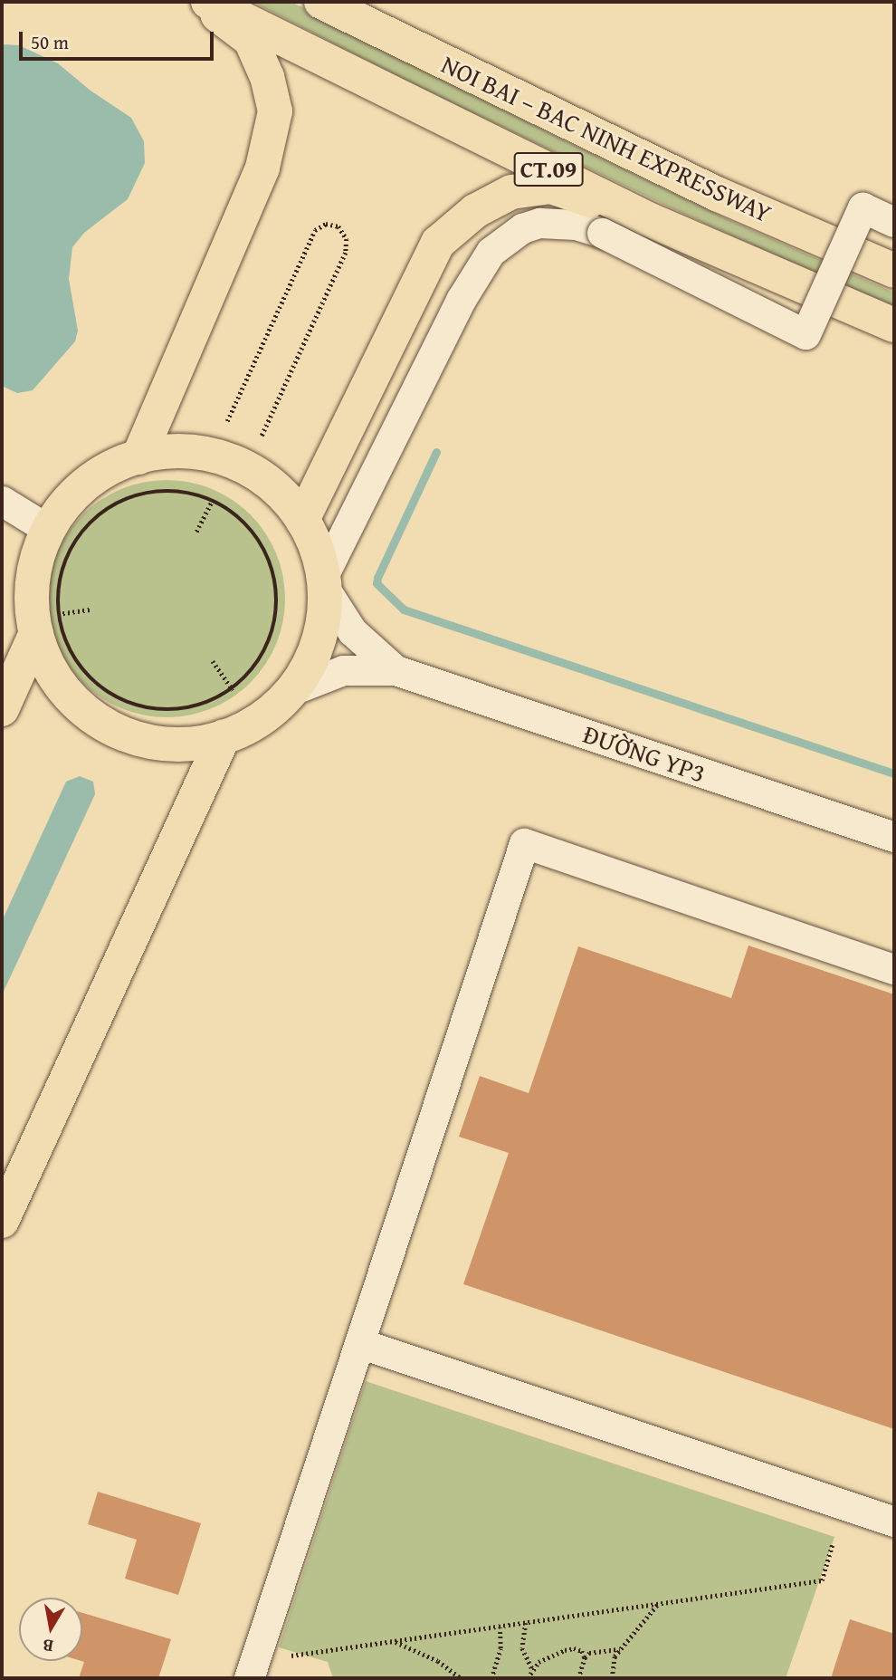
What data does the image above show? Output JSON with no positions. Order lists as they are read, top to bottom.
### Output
{
  "streets": {
    "main road": ["NOI BAI – BAC NINH EXPRESSWAY", "CT.09"],
    "street": ["ĐƯỜNG YP3"]
  },
  "scale_bar": "50 m",
  "north": "bottom"
}
